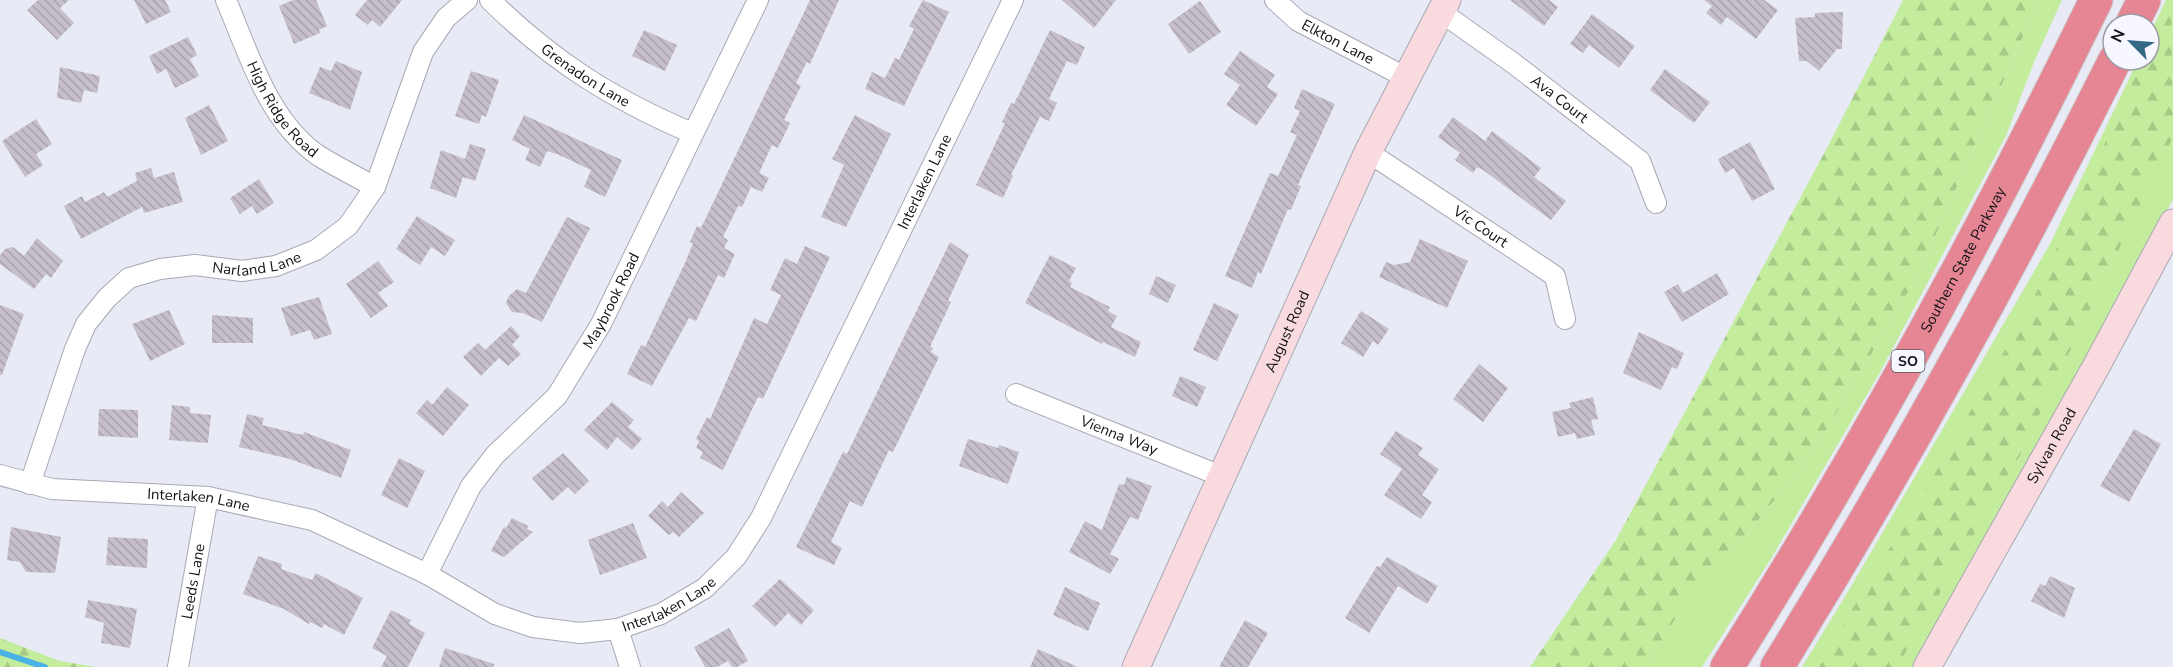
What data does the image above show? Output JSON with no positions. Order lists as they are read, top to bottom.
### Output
{
  "streets": {
    "highway": ["Southern State Parkway", "SO"],
    "street": [
      "Elkton Lane",
      "Grenadon Lane",
      "Ava Court",
      "High Ridge Road",
      "Interlaken Lane",
      "Vic Court",
      "Narland Lane",
      "Maybrook Road",
      "August Road",
      "Vienna Way",
      "Sylvan Road",
      "Leeds Lane"
    ]
  },
  "crossings": [
    ["Elkton Lane", "August Road"],
    ["Grenadon Lane", "Maybrook Road"],
    ["Ava Court", "August Road"],
    ["High Ridge Road", "Narland Lane"],
    ["Interlaken Lane", "Narland Lane"],
    ["Interlaken Lane", "Maybrook Road"],
    ["Interlaken Lane", "Leeds Lane"],
    ["Vic Court", "August Road"],
    ["August Road", "Vienna Way"]
  ],
  "north": "top left"
}
